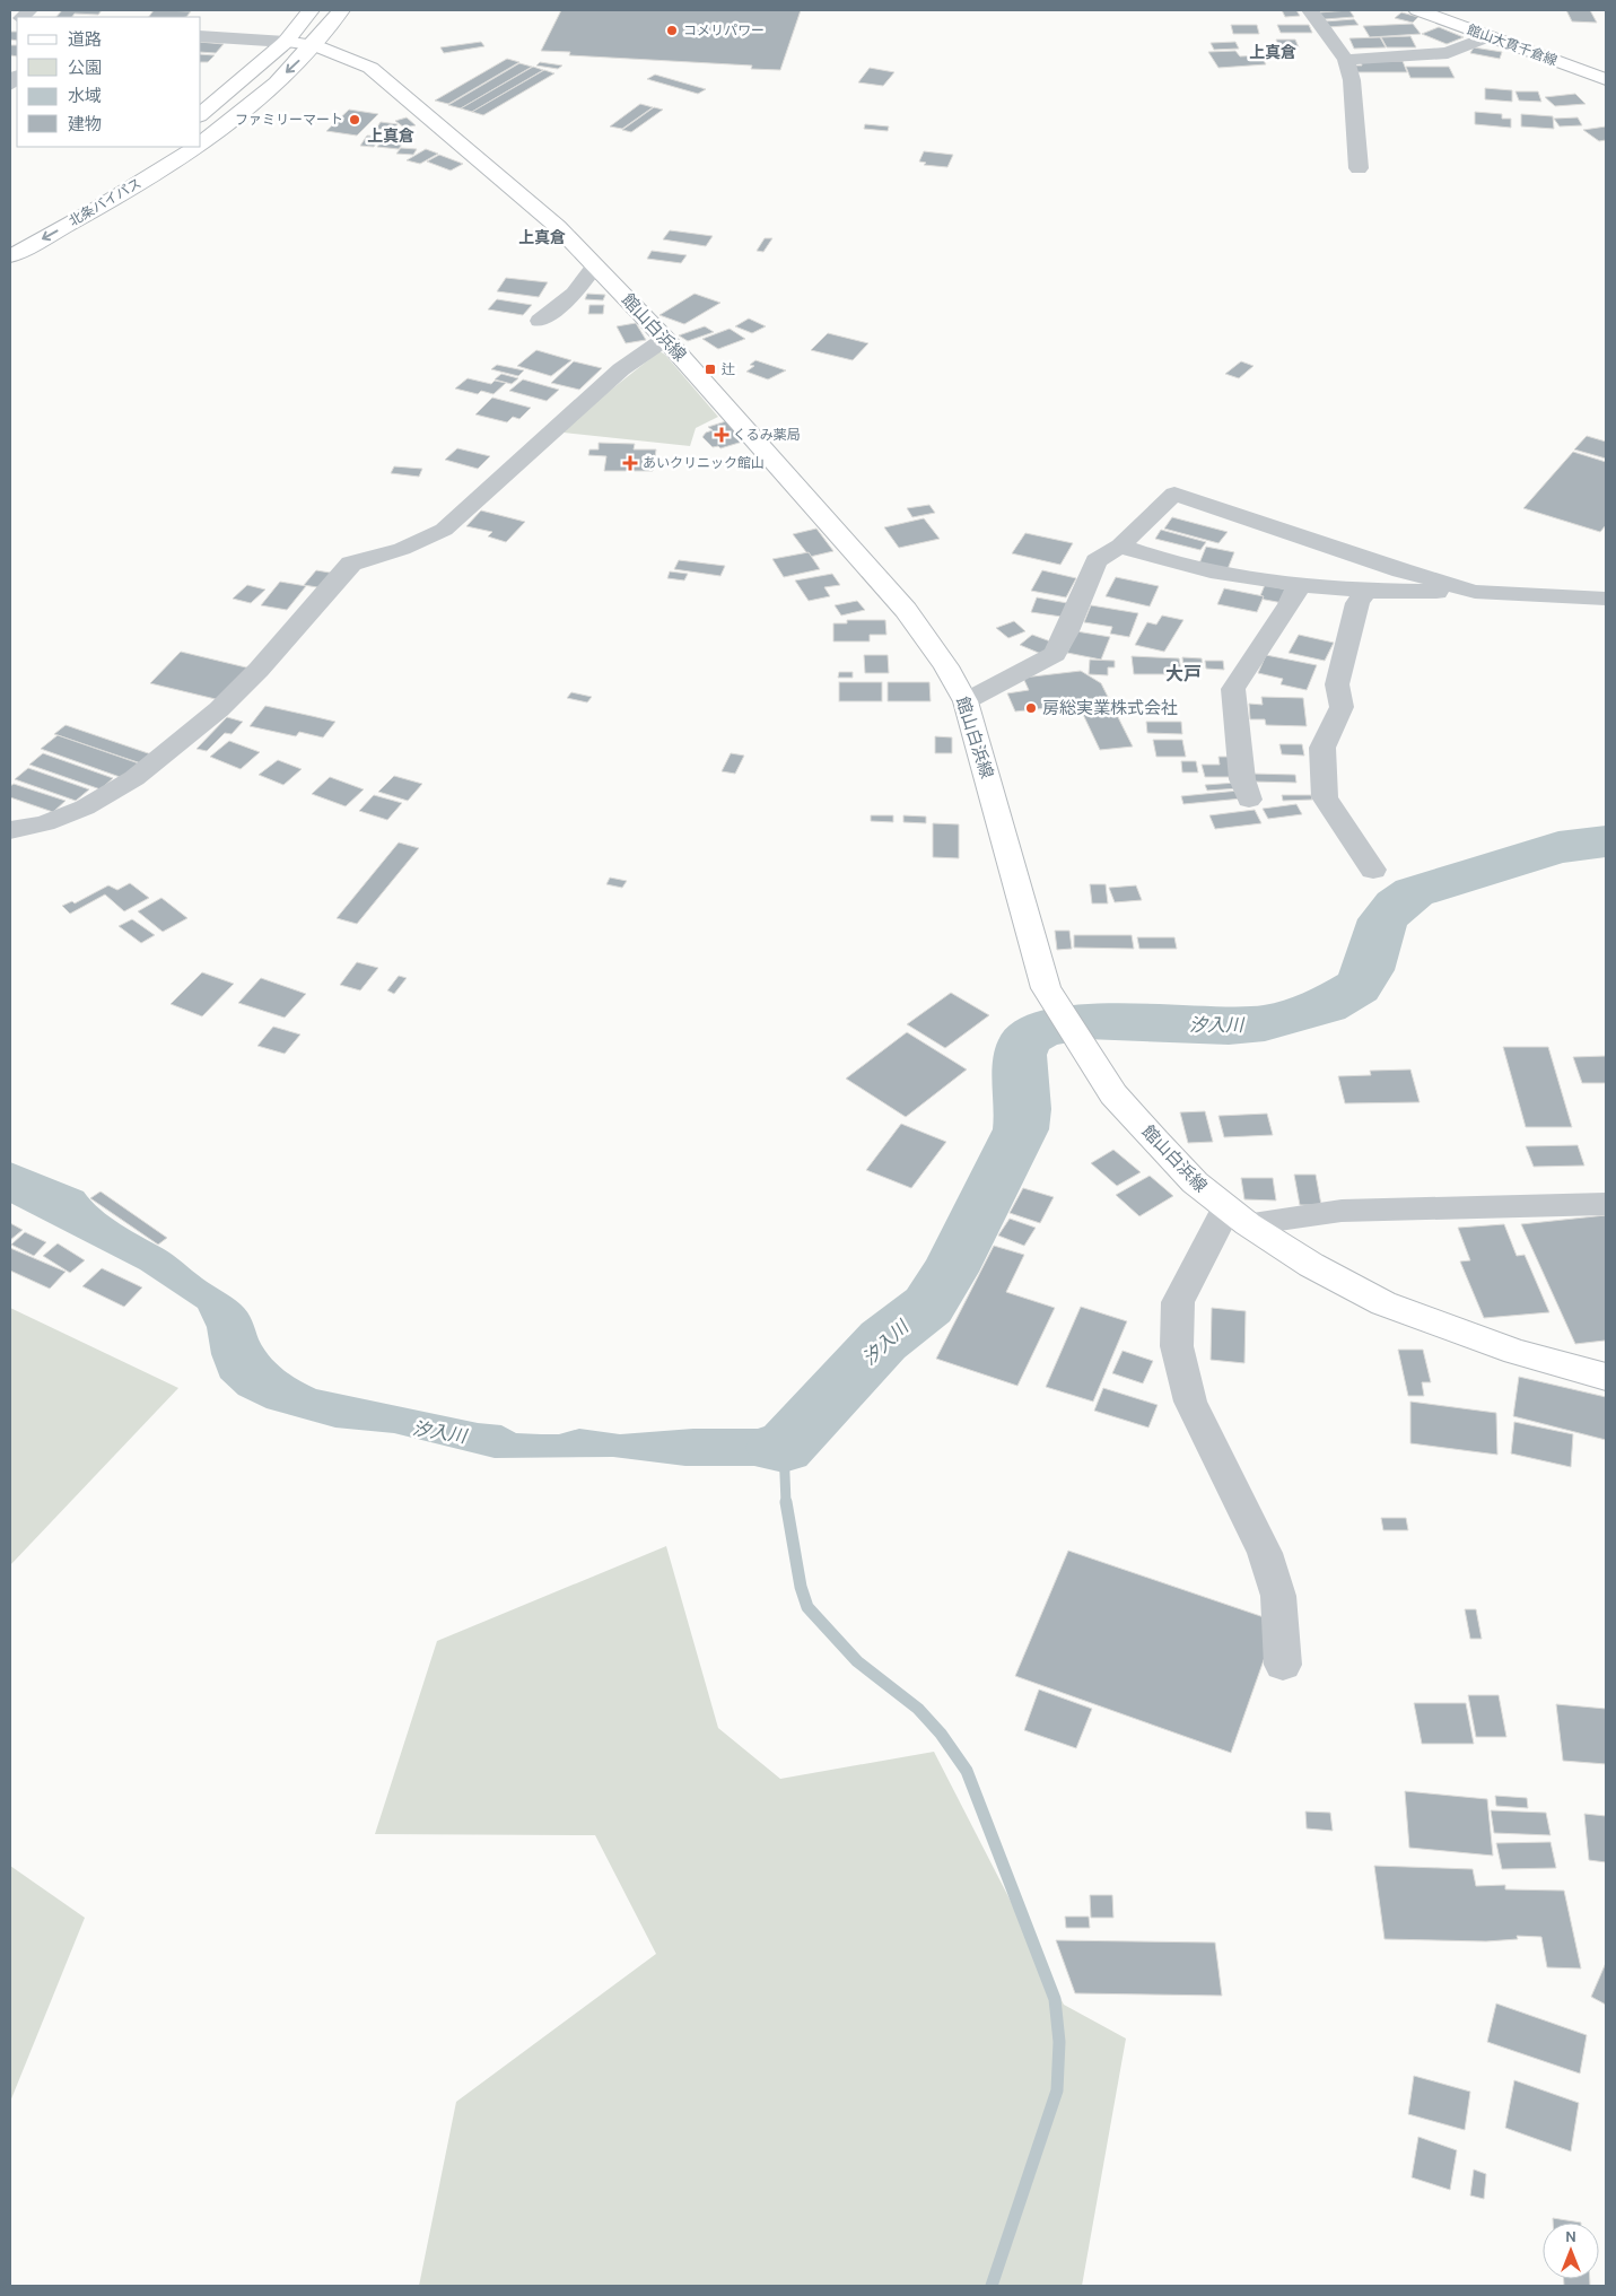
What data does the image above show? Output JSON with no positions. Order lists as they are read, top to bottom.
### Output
{
  "streets": {
    "main road": ["館山大貫千倉線", "北条バイパス", "館山白浜線"]
  },
  "crossings": [
    ["北条バイパス", "館山白浜線"]
  ],
  "districts": [
    "上真倉",
    "上真倉",
    "上真倉",
    "大戸"
  ],
  "water": ["汐入川"],
  "places": {
    "other": ["コメリパワー", "ファミリーマート", "房総実業株式会社"],
    "transit": ["辻"],
    "health": ["くるみ薬局", "あいクリニック館山"]
  },
  "legend": [
    "道路",
    "公園",
    "水域",
    "建物"
  ],
  "north": "top"
}
